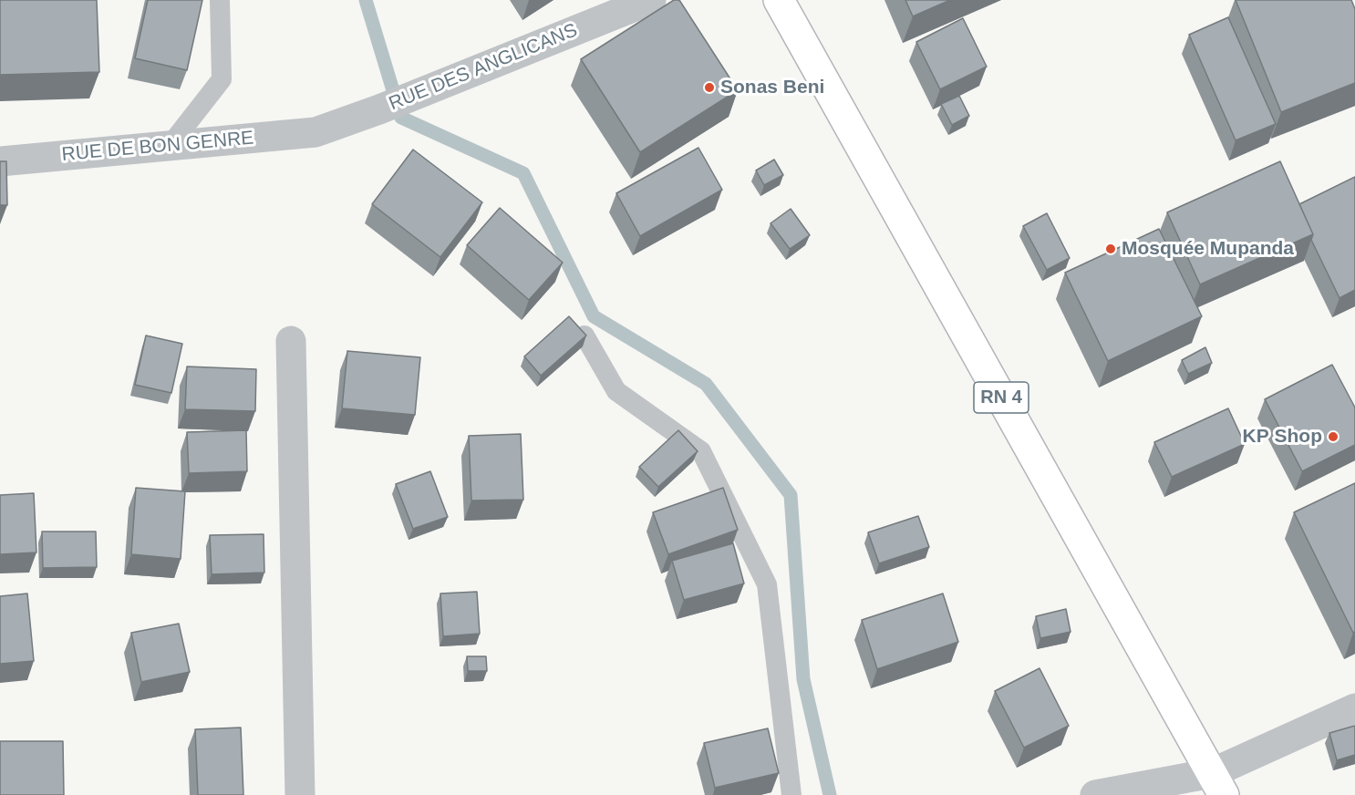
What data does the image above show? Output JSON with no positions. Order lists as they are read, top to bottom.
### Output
{
  "streets": {
    "highway": ["RN 4"],
    "street": ["RUE DES ANGLICANS", "RUE DE BON GENRE"]
  },
  "crossings": [
    ["RUE DES ANGLICANS", "RUE DE BON GENRE"]
  ],
  "places": ["Sonas Beni", "Mosquée Mupanda", "KP Shop"]
}
